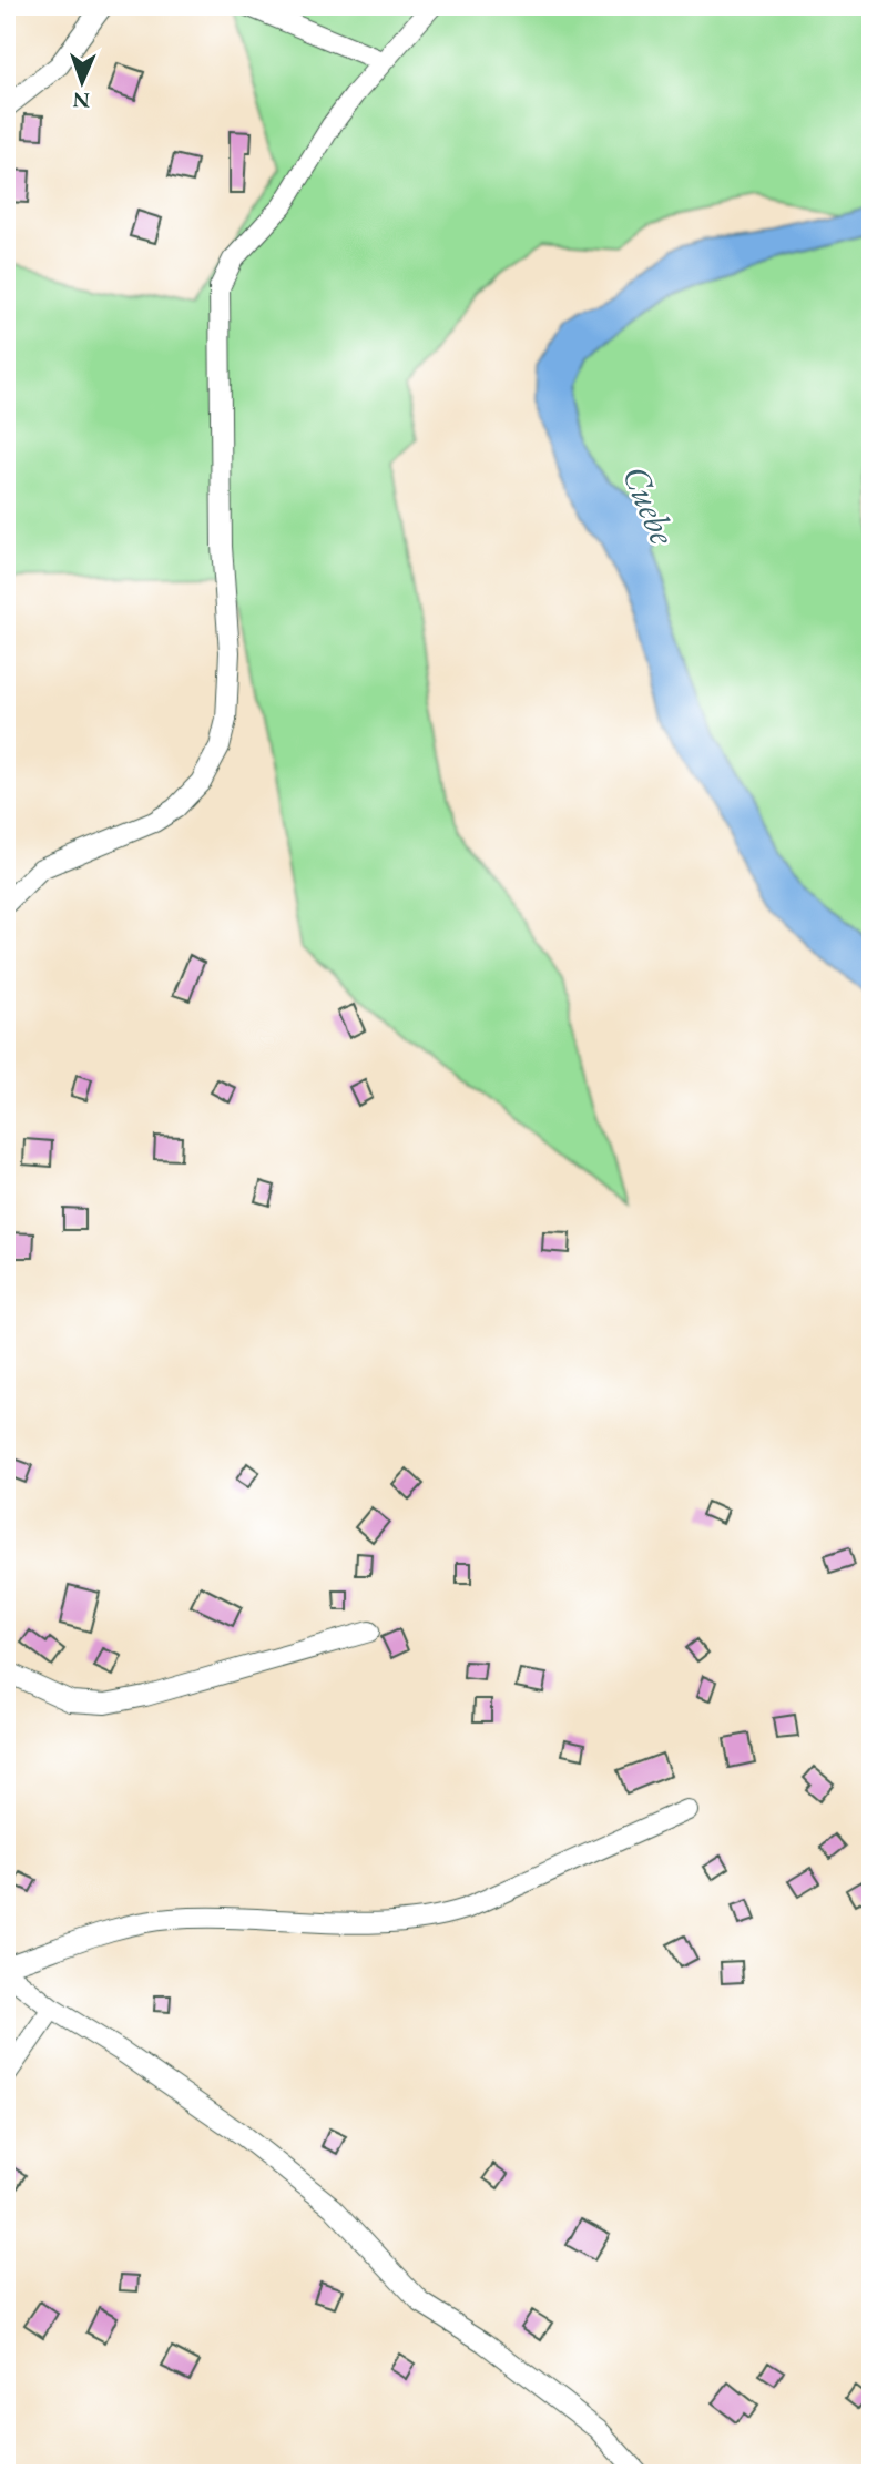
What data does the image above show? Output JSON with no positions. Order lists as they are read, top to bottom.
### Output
{
  "water": ["Cuebe"],
  "north": "bottom"
}
